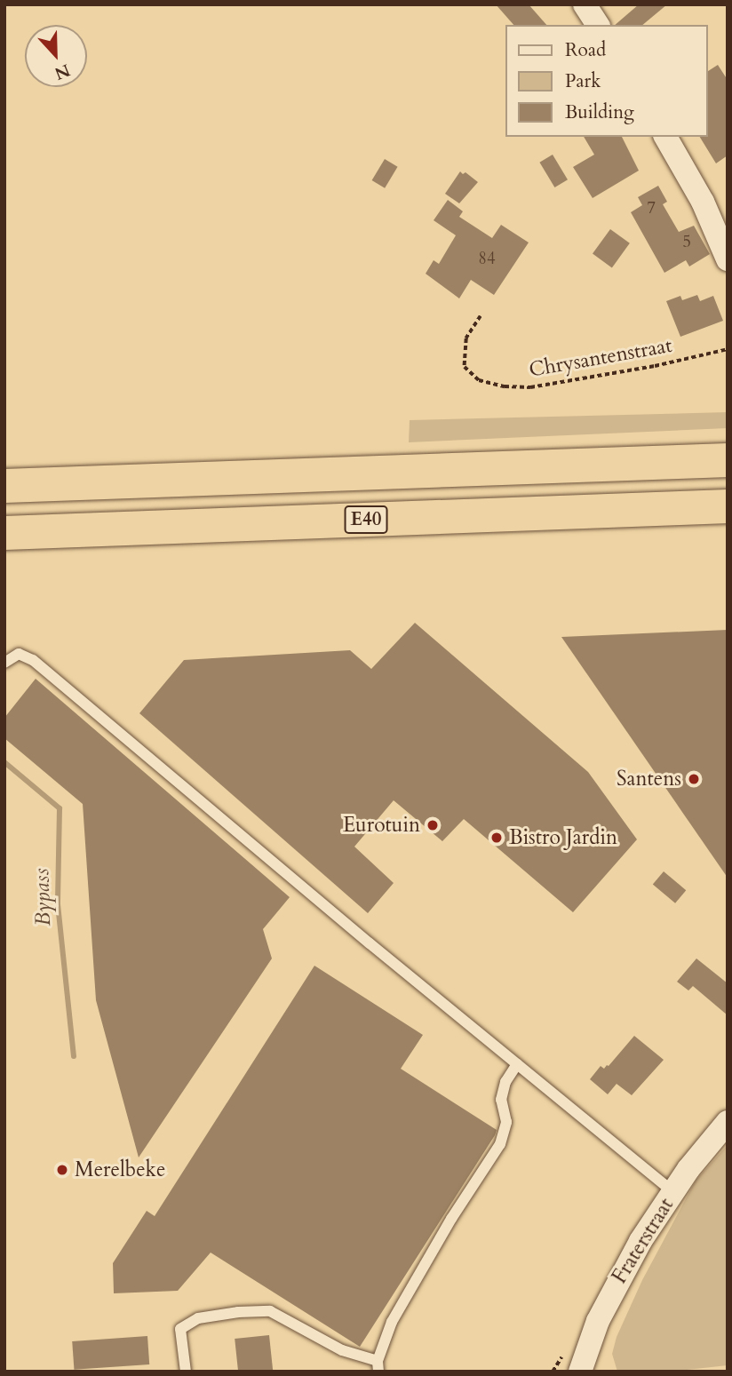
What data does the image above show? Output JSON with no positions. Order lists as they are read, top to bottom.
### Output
{
  "streets": {
    "highway": ["E40"],
    "street": ["Fraterstraat"],
    "path": ["Chrysantenstraat"]
  },
  "water": ["Bypass"],
  "places": [
    "Santens",
    "Eurotuin",
    "Bistro Jardin",
    "Merelbeke"
  ],
  "house_numbers": ["7", "5", "84"],
  "legend": ["Road", "Park", "Building"],
  "north": "bottom"
}
